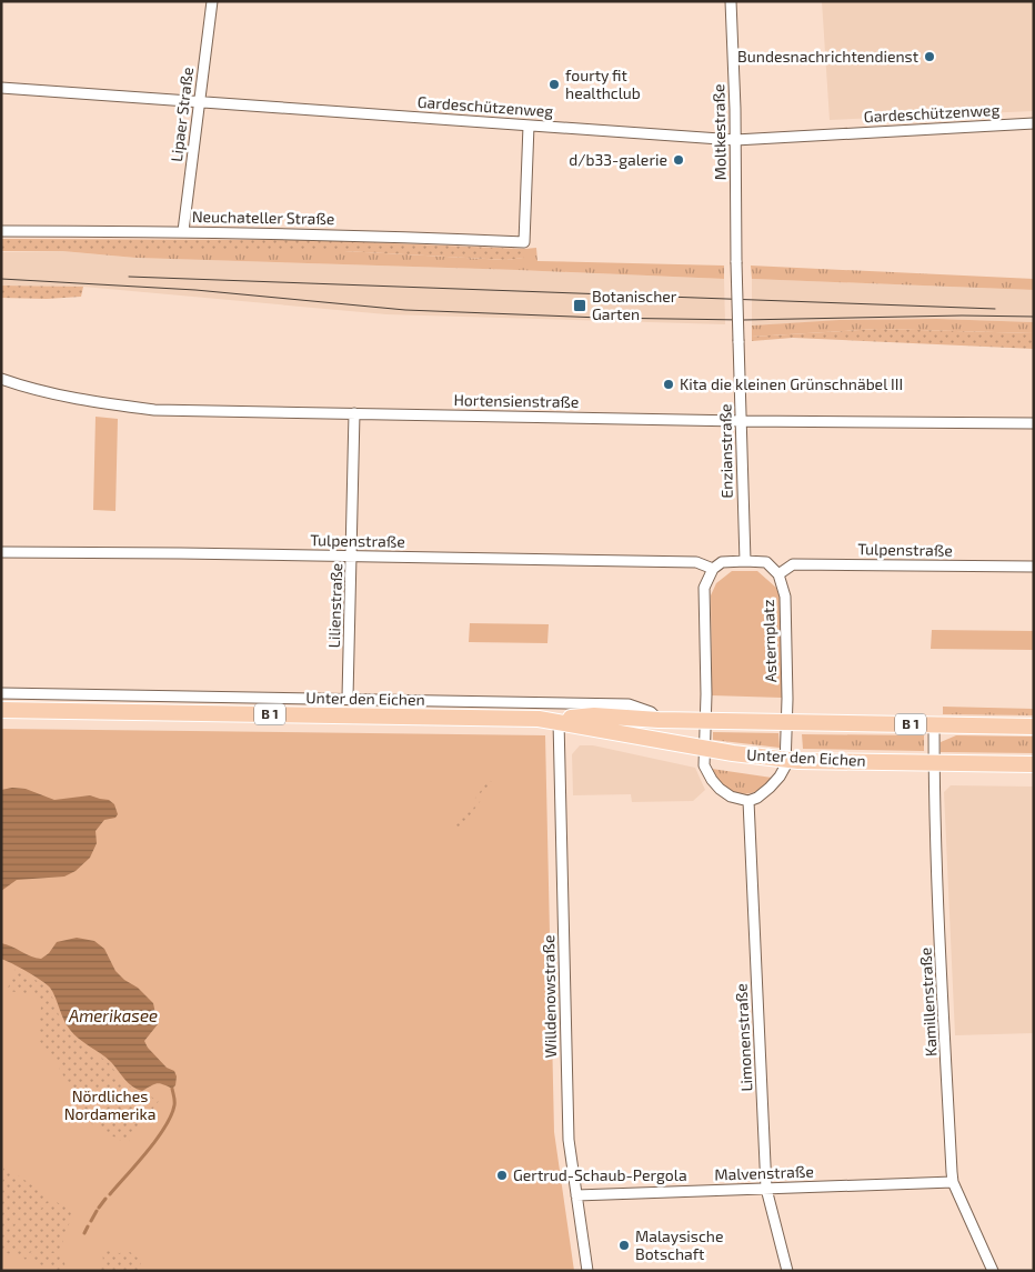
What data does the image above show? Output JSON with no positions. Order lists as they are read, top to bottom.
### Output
{
  "streets": {
    "main road": ["Unter den Eichen", "B 1"],
    "street": [
      "Gardeschützenweg",
      "Lipaer Straße",
      "Moltkestraße",
      "Neuchateller Straße",
      "Hortensienstraße",
      "Enzianstraße",
      "Tulpenstraße",
      "Lilienstraße",
      "Asternplatz",
      "Willdenowstraße",
      "Kamillenstraße",
      "Limonenstraße",
      "Malvenstraße"
    ]
  },
  "crossings": [
    ["Gardeschützenweg", "Lipaer Straße"],
    ["Gardeschützenweg", "Moltkestraße"],
    ["Gardeschützenweg", "Neuchateller Straße"],
    ["Lipaer Straße", "Neuchateller Straße"],
    ["Moltkestraße", "Enzianstraße"],
    ["Hortensienstraße", "Enzianstraße"],
    ["Hortensienstraße", "Lilienstraße"],
    ["Tulpenstraße", "Lilienstraße"],
    ["Tulpenstraße", "Asternplatz"],
    ["Lilienstraße", "Unter den Eichen"],
    ["Asternplatz", "Unter den Eichen"],
    ["Asternplatz", "Limonenstraße"],
    ["Unter den Eichen", "Willdenowstraße"],
    ["Unter den Eichen", "Kamillenstraße"],
    ["Willdenowstraße", "Malvenstraße"],
    ["Kamillenstraße", "Malvenstraße"],
    ["Limonenstraße", "Malvenstraße"]
  ],
  "water": ["Amerikasee"],
  "parks": ["Nördliches Nordamerika"],
  "places": {
    "other": [
      "Bundesnachrichtendienst",
      "fourty fit healthclub",
      "d/b33-galerie",
      "Kita die kleinen Grünschnäbel III",
      "Gertrud-Schaub-Pergola",
      "Malaysische Botschaft"
    ],
    "transit": ["Botanischer Garten"]
  }
}
